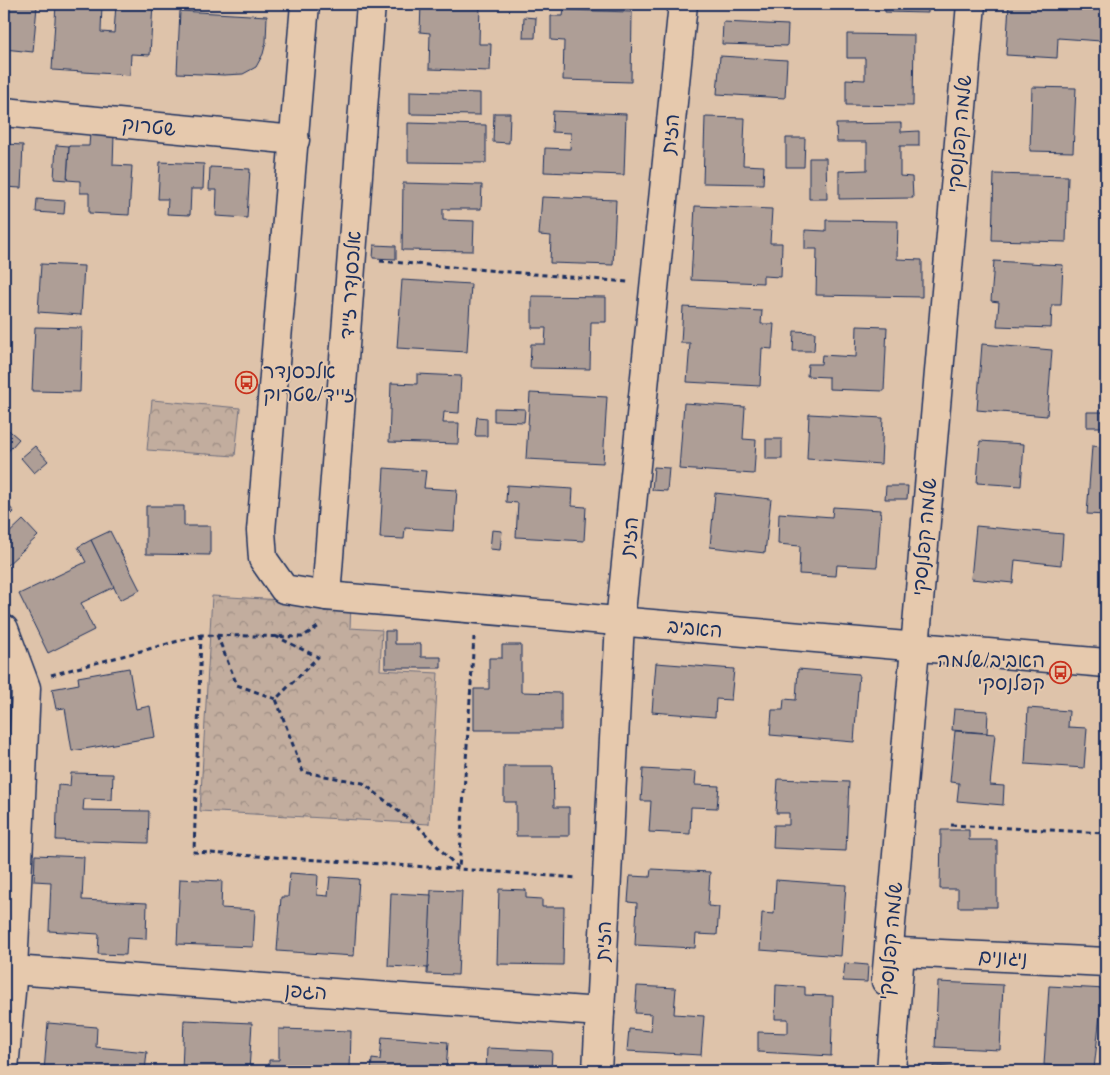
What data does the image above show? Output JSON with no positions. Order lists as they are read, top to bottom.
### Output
{
  "streets": {
    "street": [
      "שטרוק",
      "הזית",
      "שלמה קפלנסקי",
      "אלכסנדר זייד",
      "האביב",
      "ניגונים",
      "הגפן"
    ]
  },
  "crossings": [
    ["שטרוק", "האביב"],
    ["הזית", "האביב"],
    ["הזית", "הגפן"],
    ["שלמה קפלנסקי", "האביב"],
    ["שלמה קפלנסקי", "ניגונים"],
    ["אלכסנדר זייד", "האביב"]
  ],
  "places": {
    "bus stop": ["אלכסנדר זייד/שטרוק", "האביב/שלמה קפלנסקי"]
  }
}
